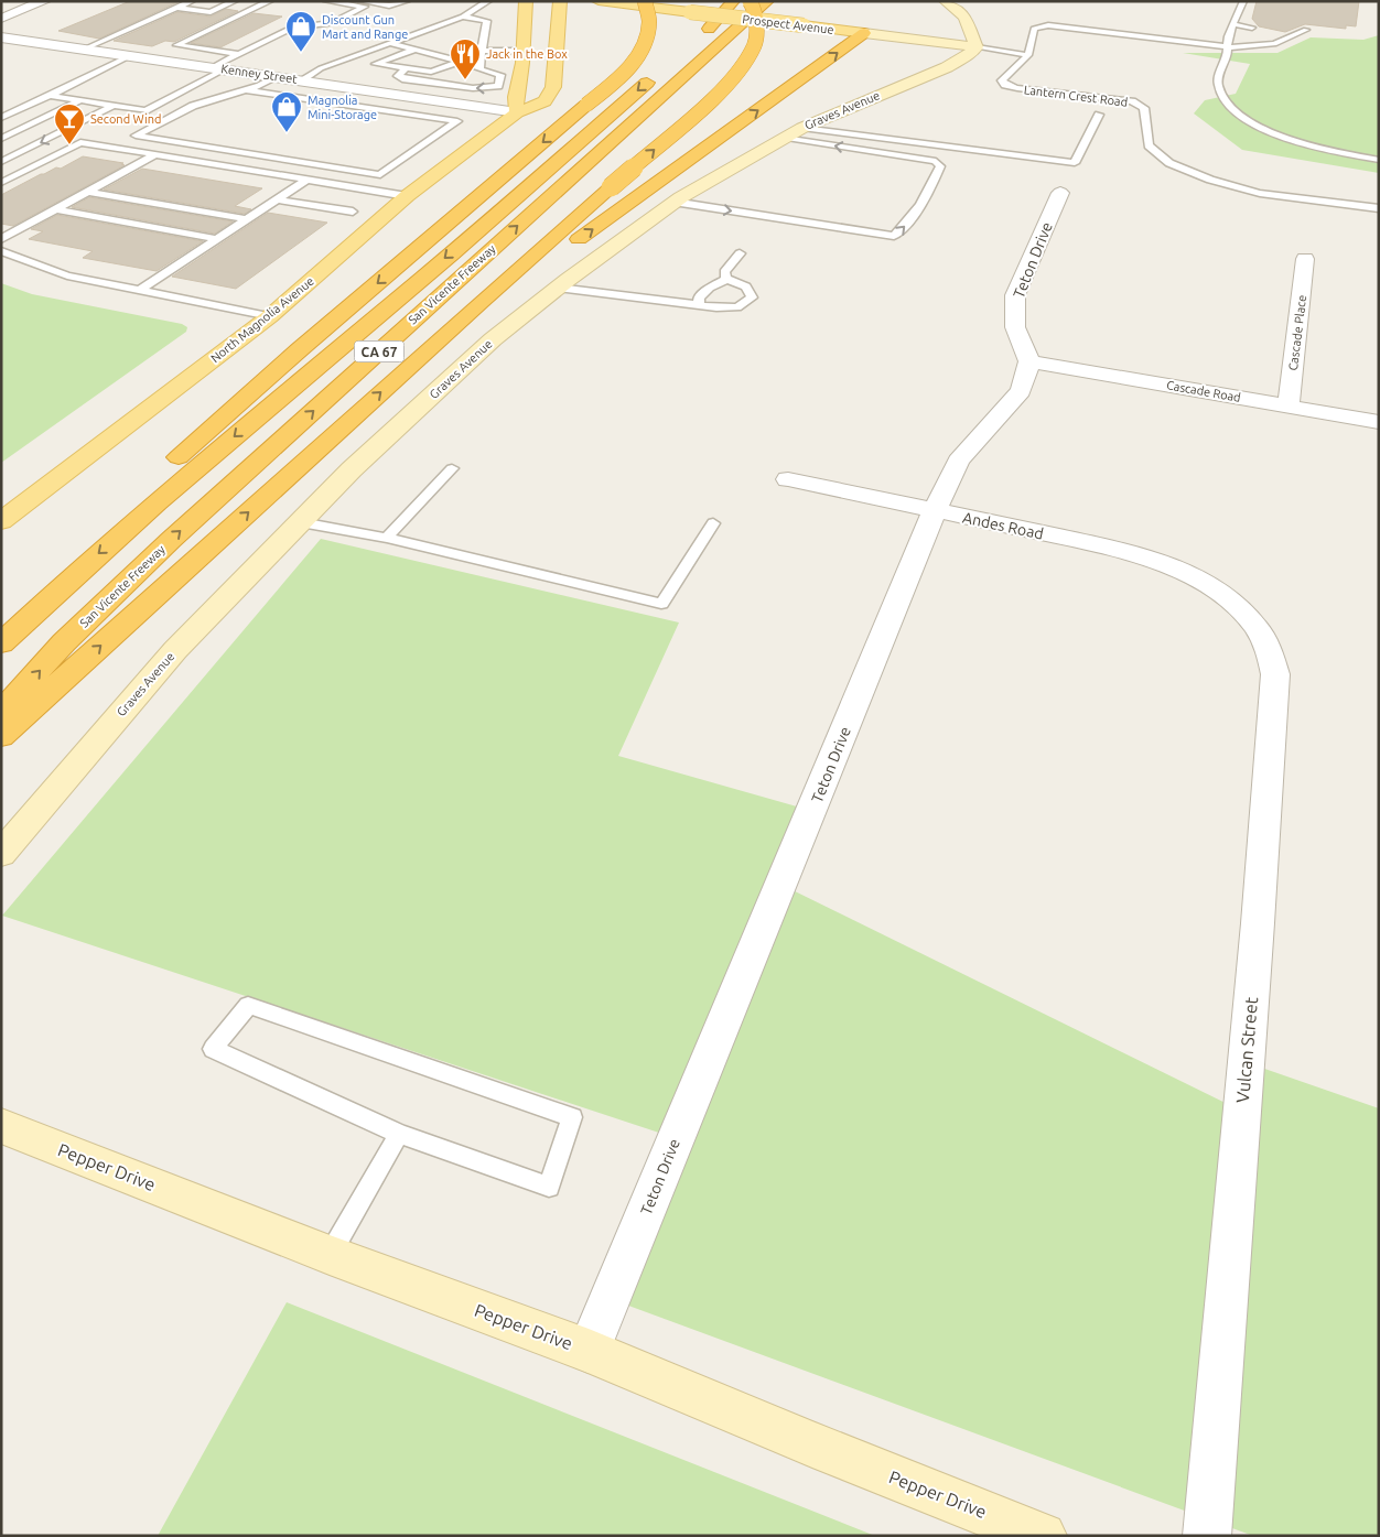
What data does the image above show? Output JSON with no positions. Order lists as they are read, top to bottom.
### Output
{
  "streets": {
    "highway": ["San Vicente Freeway", "CA 67"],
    "main road": [
      "Prospect Avenue",
      "Graves Avenue",
      "North Magnolia Avenue",
      "Pepper Drive"
    ],
    "street": [
      "Kenney Street",
      "Teton Drive",
      "Cascade Place",
      "Cascade Road",
      "Andes Road",
      "Vulcan Street"
    ],
    "lane": ["Lantern Crest Road"]
  },
  "crossings": [
    ["Prospect Avenue", "Graves Avenue"],
    ["Kenney Street", "North Magnolia Avenue"],
    ["Teton Drive", "Cascade Road"],
    ["Teton Drive", "Andes Road"],
    ["Teton Drive", "Pepper Drive"],
    ["Cascade Place", "Cascade Road"],
    ["Andes Road", "Vulcan Street"]
  ],
  "places": {
    "shop": ["Discount Gun Mart and Range", "Magnolia Mini-Storage"],
    "restaurant": ["Jack in the Box"],
    "bar": ["Second Wind"]
  }
}
